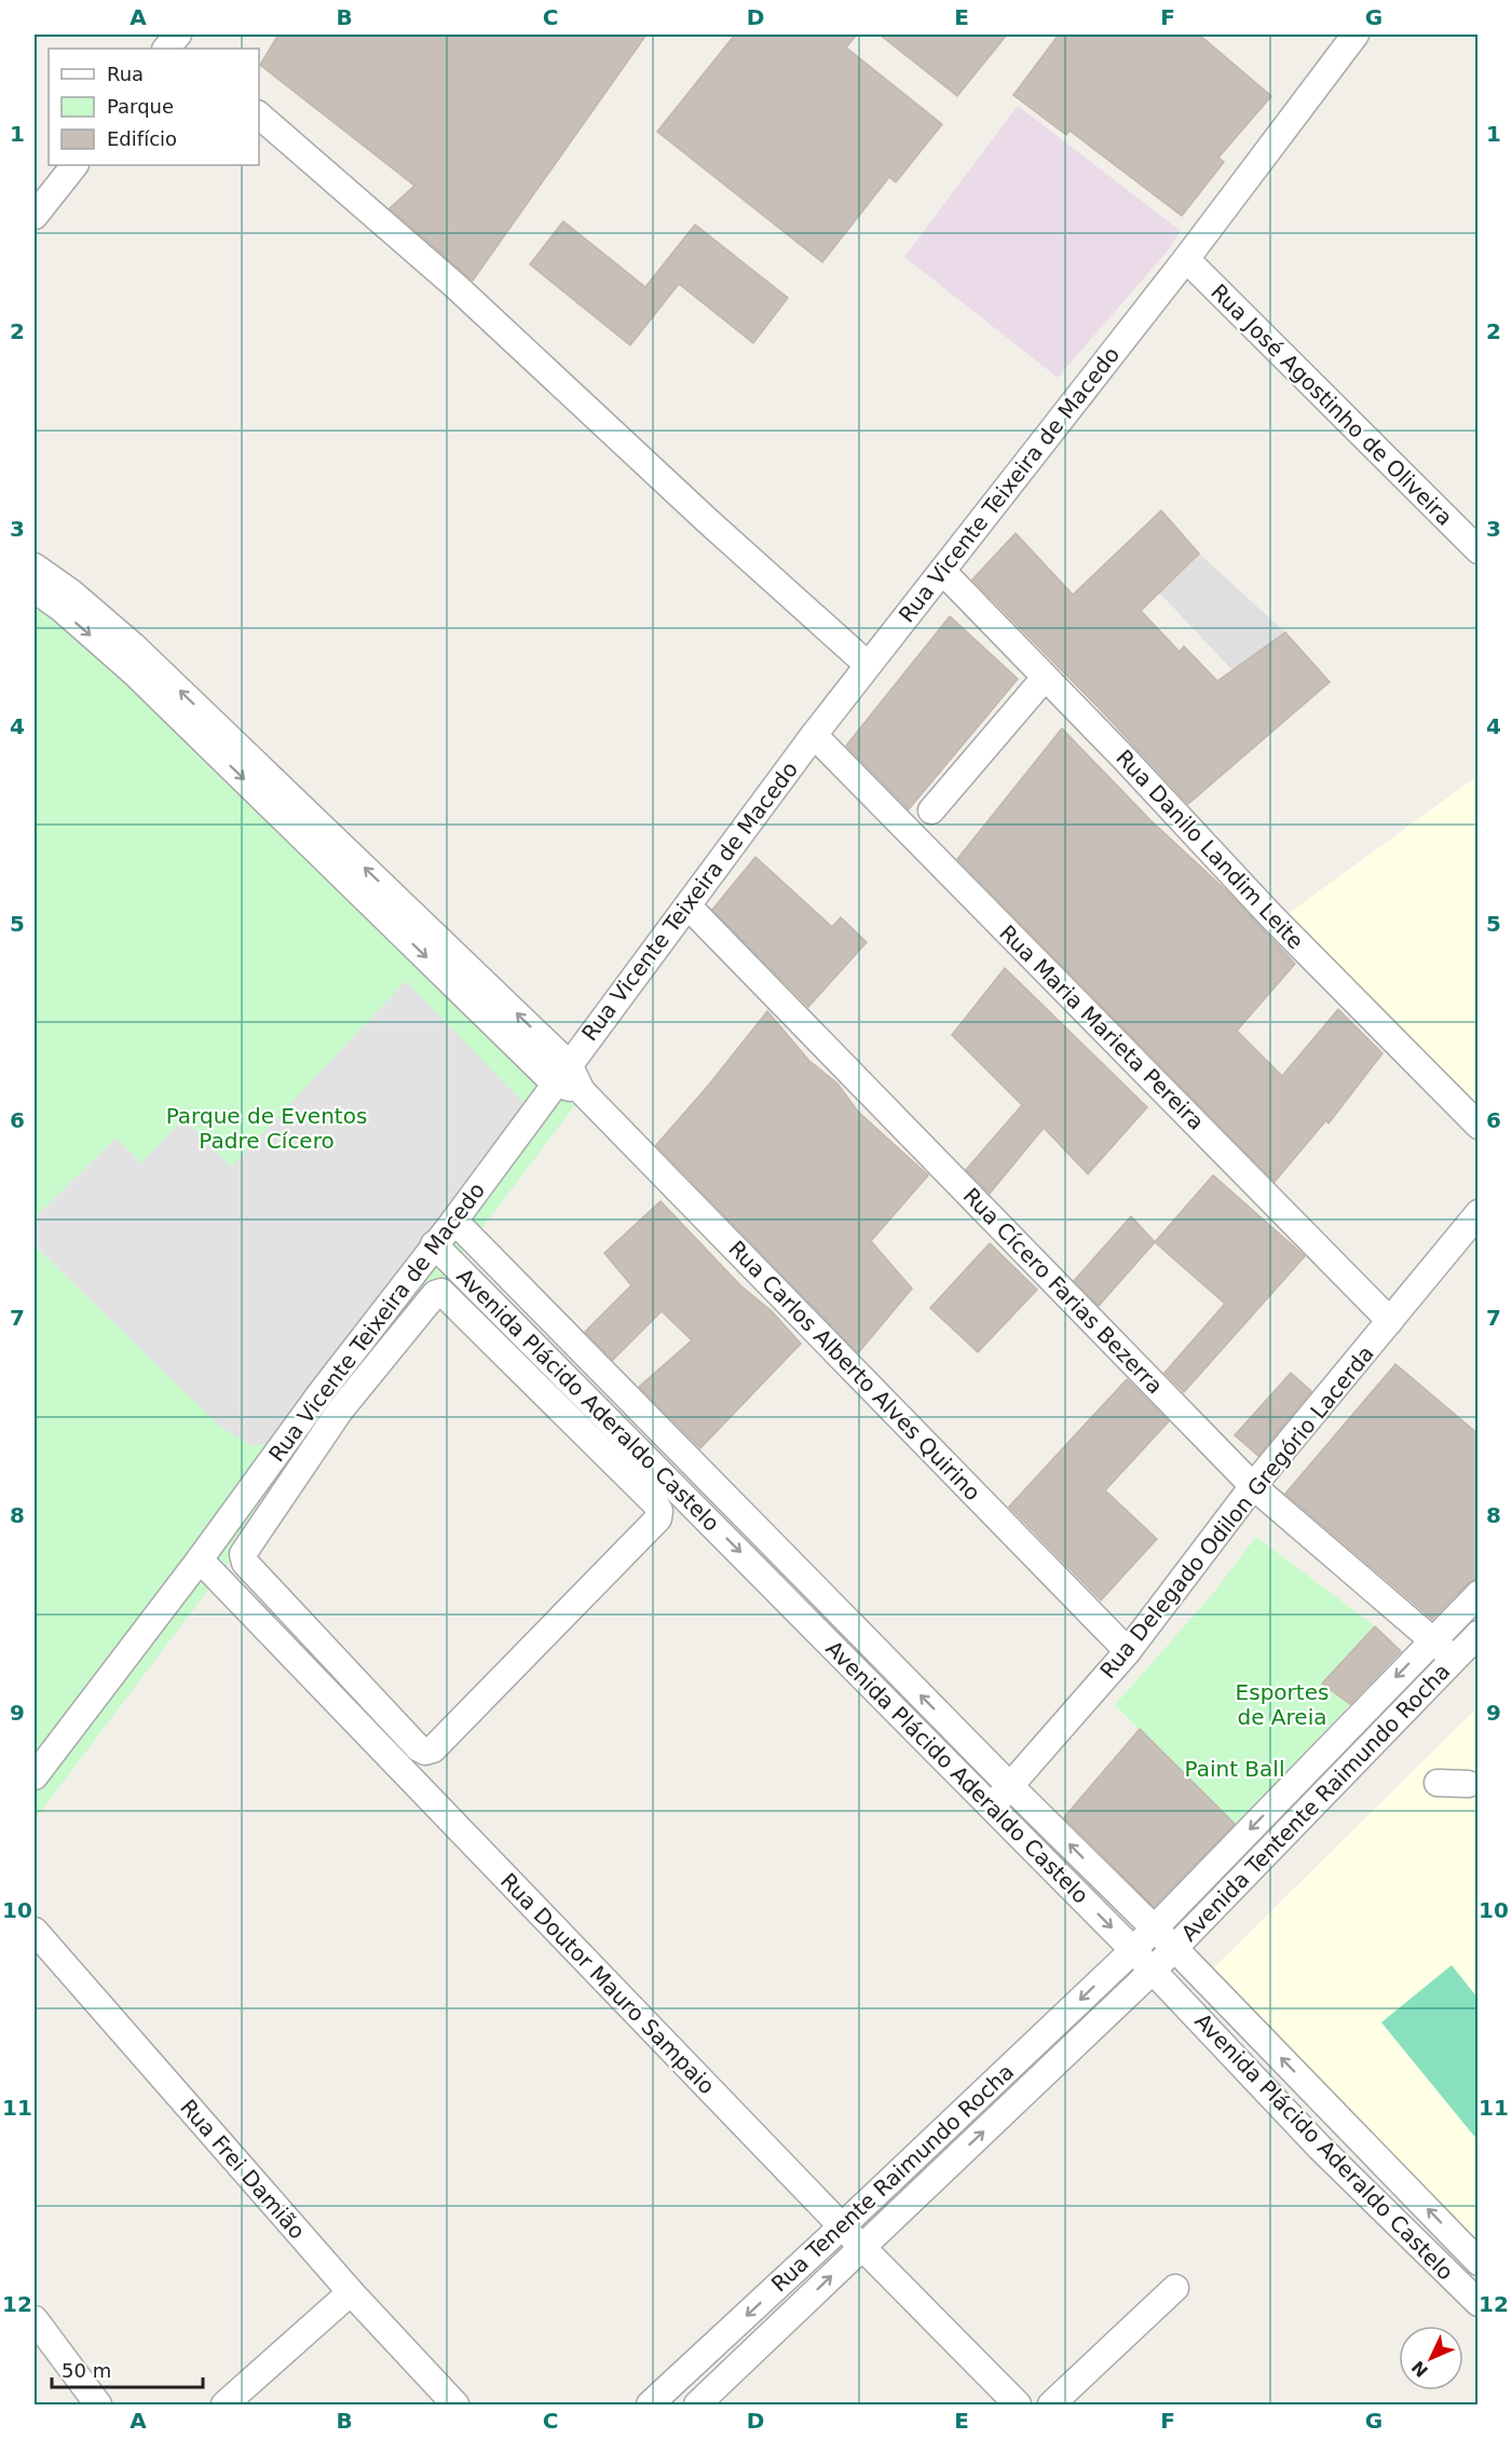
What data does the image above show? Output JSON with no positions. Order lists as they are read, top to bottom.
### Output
{
  "streets": {
    "street": [
      "Rua José Agostinho de Oliveira",
      "Rua Vicente Teixeira de Macedo",
      "Rua Danilo Landim Leite",
      "Rua Maria Marieta Pereira",
      "Rua Cícero Farias Bezerra",
      "Rua Carlos Alberto Alves Quirino",
      "Avenida Plácido Aderaldo Castelo",
      "Rua Delegado Odilon Gregório Lacerda",
      "Avenida Tentente Raimundo Rocha",
      "Rua Doutor Mauro Sampaio",
      "Rua Frei Damião",
      "Rua Tenente Raimundo Rocha"
    ]
  },
  "crossings": [
    ["Rua José Agostinho de Oliveira", "Rua Vicente Teixeira de Macedo"],
    ["Rua Vicente Teixeira de Macedo", "Rua Danilo Landim Leite"],
    ["Rua Vicente Teixeira de Macedo", "Rua Maria Marieta Pereira"],
    ["Rua Vicente Teixeira de Macedo", "Rua Cícero Farias Bezerra"],
    ["Rua Vicente Teixeira de Macedo", "Rua Carlos Alberto Alves Quirino"],
    ["Rua Vicente Teixeira de Macedo", "Avenida Plácido Aderaldo Castelo"],
    ["Rua Vicente Teixeira de Macedo", "Rua Doutor Mauro Sampaio"],
    ["Rua Maria Marieta Pereira", "Rua Delegado Odilon Gregório Lacerda"],
    ["Rua Cícero Farias Bezerra", "Rua Delegado Odilon Gregório Lacerda"],
    ["Rua Cícero Farias Bezerra", "Avenida Tentente Raimundo Rocha"],
    ["Rua Carlos Alberto Alves Quirino", "Rua Delegado Odilon Gregório Lacerda"],
    ["Avenida Plácido Aderaldo Castelo", "Rua Delegado Odilon Gregório Lacerda"],
    ["Avenida Plácido Aderaldo Castelo", "Avenida Tentente Raimundo Rocha"],
    ["Avenida Plácido Aderaldo Castelo", "Rua Tenente Raimundo Rocha"],
    ["Avenida Tentente Raimundo Rocha", "Rua Tenente Raimundo Rocha"],
    ["Rua Doutor Mauro Sampaio", "Rua Tenente Raimundo Rocha"]
  ],
  "parks": ["Parque de Eventos Padre Cícero", "Esportes de Areia", "Paint Ball"],
  "legend": ["Rua", "Parque", "Edifício"],
  "scale_bar": "50 m",
  "north": "bottom left",
  "grid": {
    "columns": [
      "A",
      "B",
      "C",
      "D",
      "E",
      "F",
      "G"
    ],
    "rows": [
      "1",
      "2",
      "3",
      "4",
      "5",
      "6",
      "7",
      "8",
      "9",
      "10",
      "11",
      "12"
    ]
  }
}
